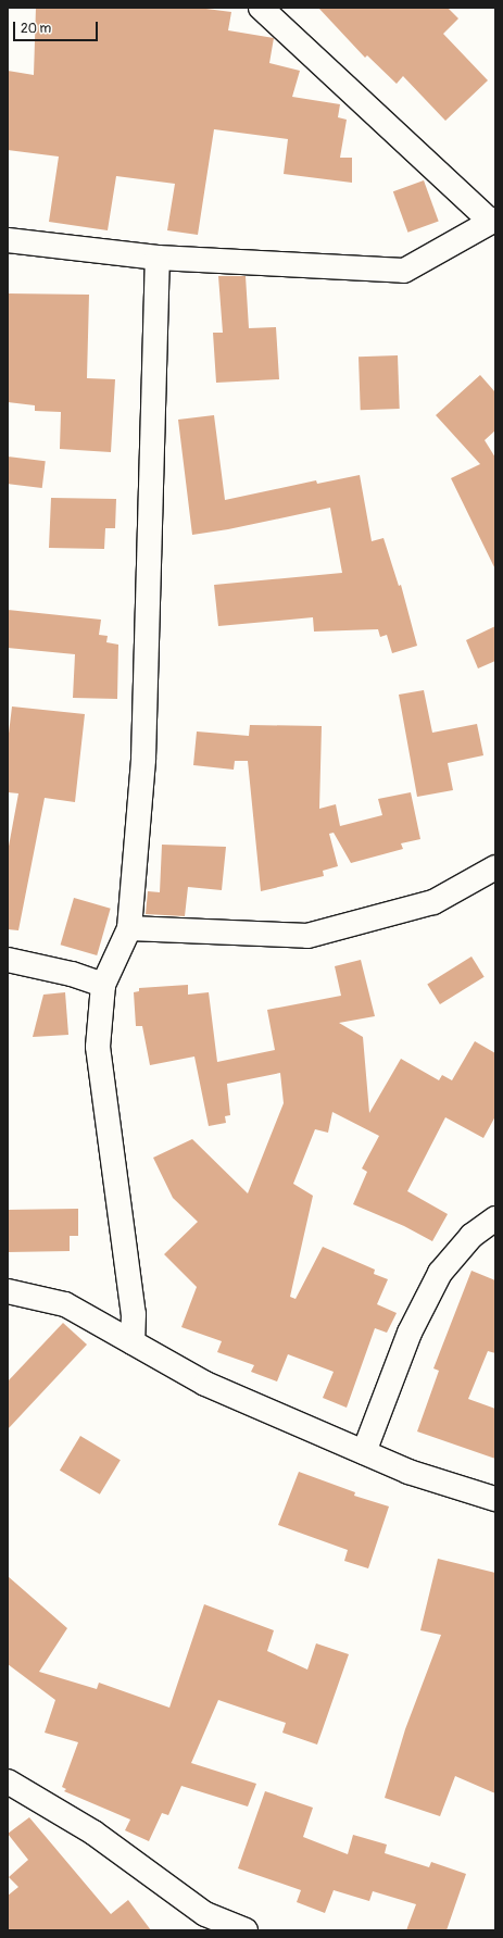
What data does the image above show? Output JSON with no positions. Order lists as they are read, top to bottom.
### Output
{
  "scale_bar": "20 m"
}
